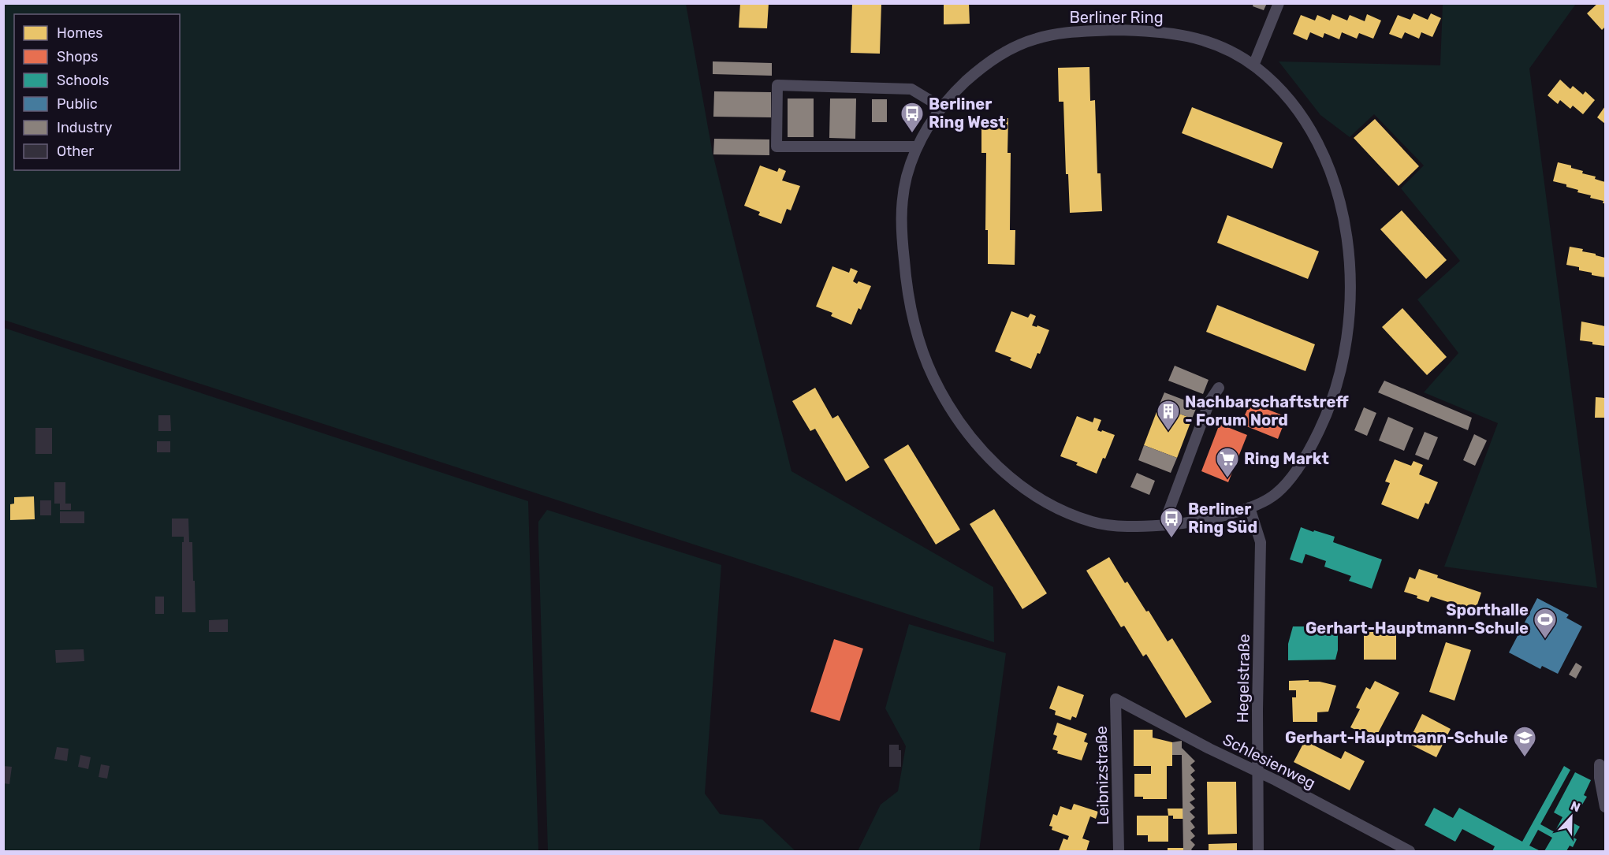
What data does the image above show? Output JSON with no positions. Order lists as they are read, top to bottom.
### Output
{
  "streets": {
    "street": [
      "Berliner Ring",
      "Hegelstraße",
      "Schlesienweg",
      "Leibnizstraße"
    ]
  },
  "crossings": [
    ["Berliner Ring", "Hegelstraße"],
    ["Hegelstraße", "Schlesienweg"],
    ["Schlesienweg", "Leibnizstraße"]
  ],
  "places": {
    "bus stop": ["Berliner Ring West", "Berliner Ring Süd"],
    "building": ["Nachbarschaftstreff - Forum Nord"],
    "supermarket": ["Ring Markt"],
    "sports": ["Sporthalle Gerhart-Hauptmann-Schule"],
    "school or university": ["Gerhart-Hauptmann-Schule"]
  },
  "legend": [
    "Homes",
    "Shops",
    "Schools",
    "Public",
    "Industry",
    "Other"
  ],
  "north": "top"
}
